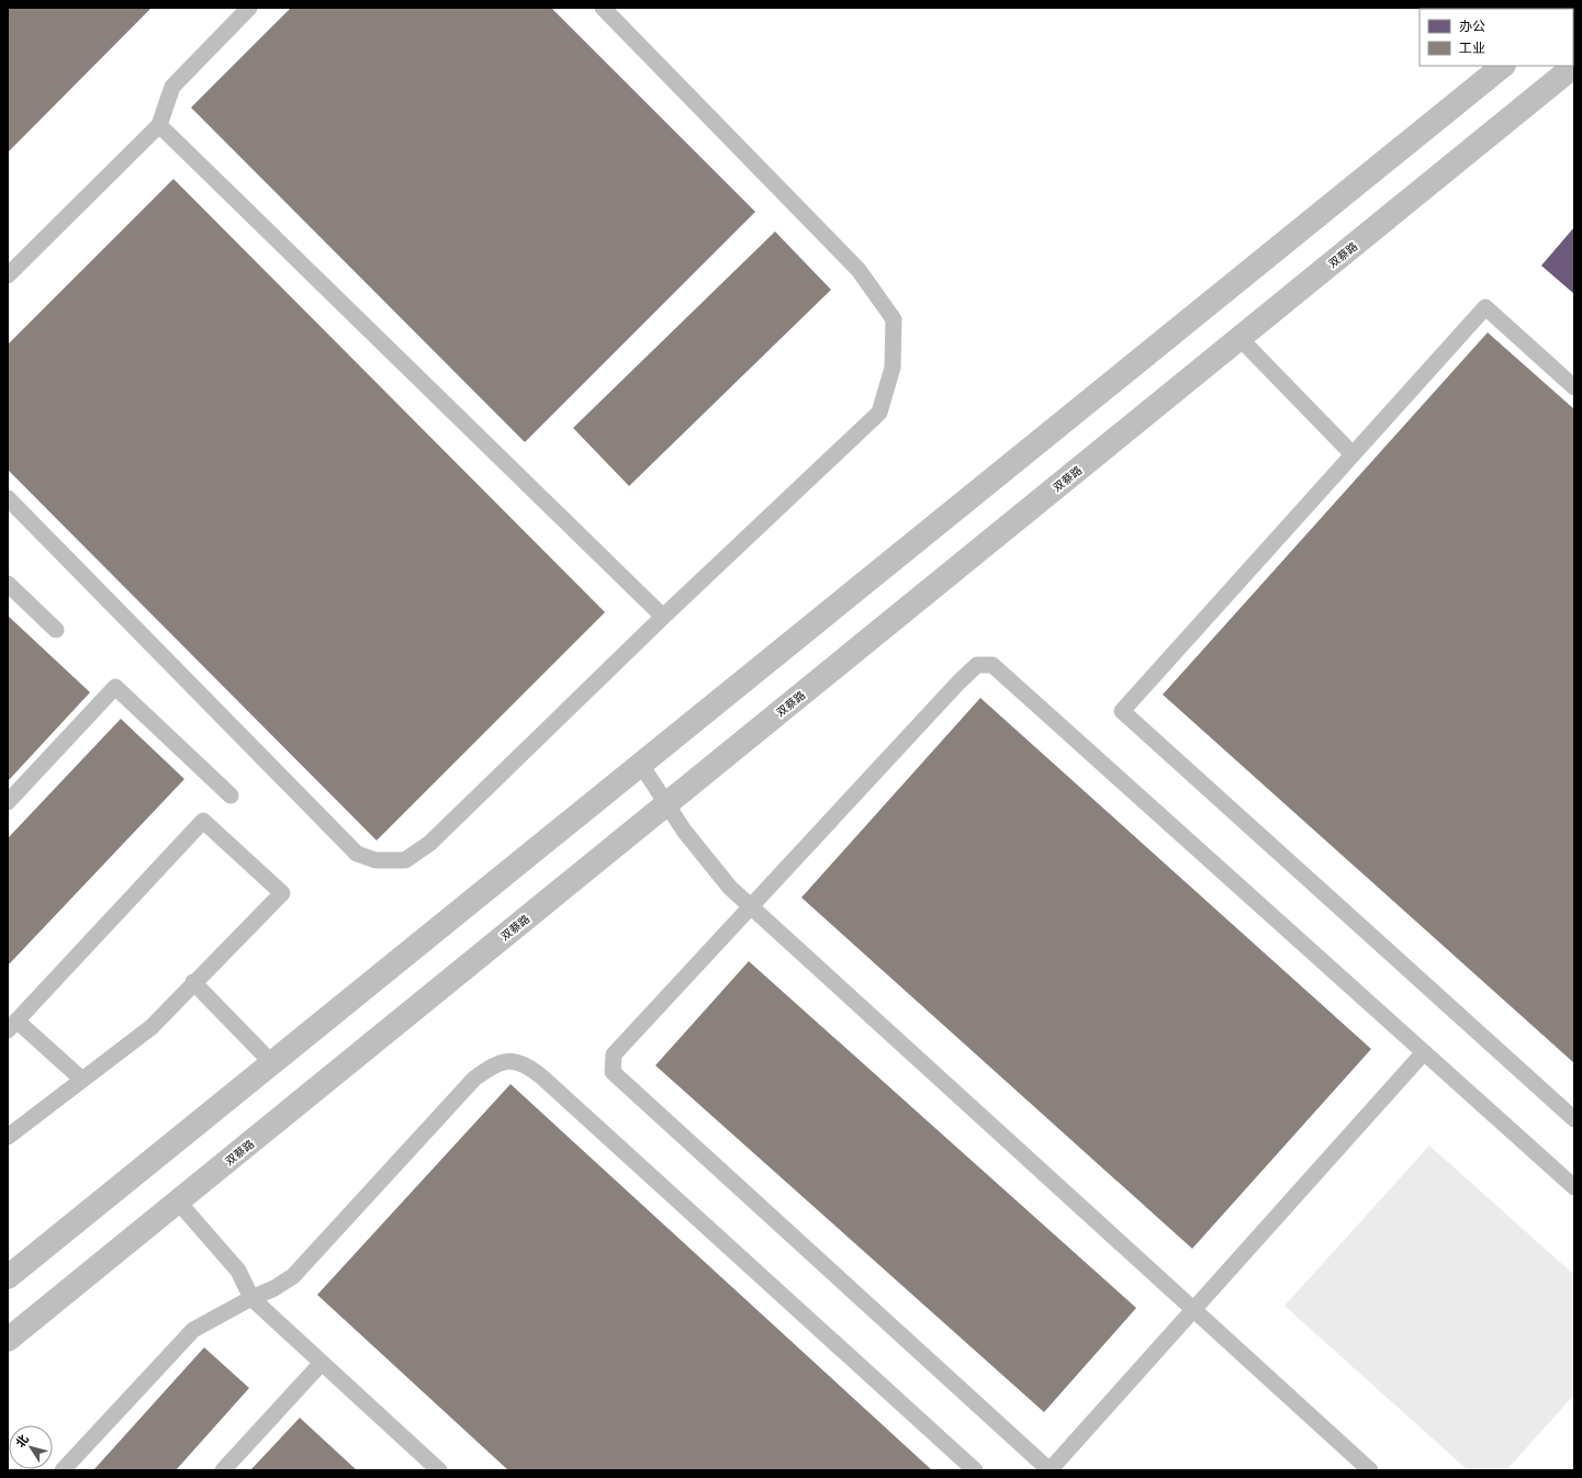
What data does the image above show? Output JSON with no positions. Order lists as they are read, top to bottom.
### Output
{
  "streets": {
    "street": ["双蔡路"]
  },
  "legend": ["办公", "工业"],
  "north": "top left"
}
